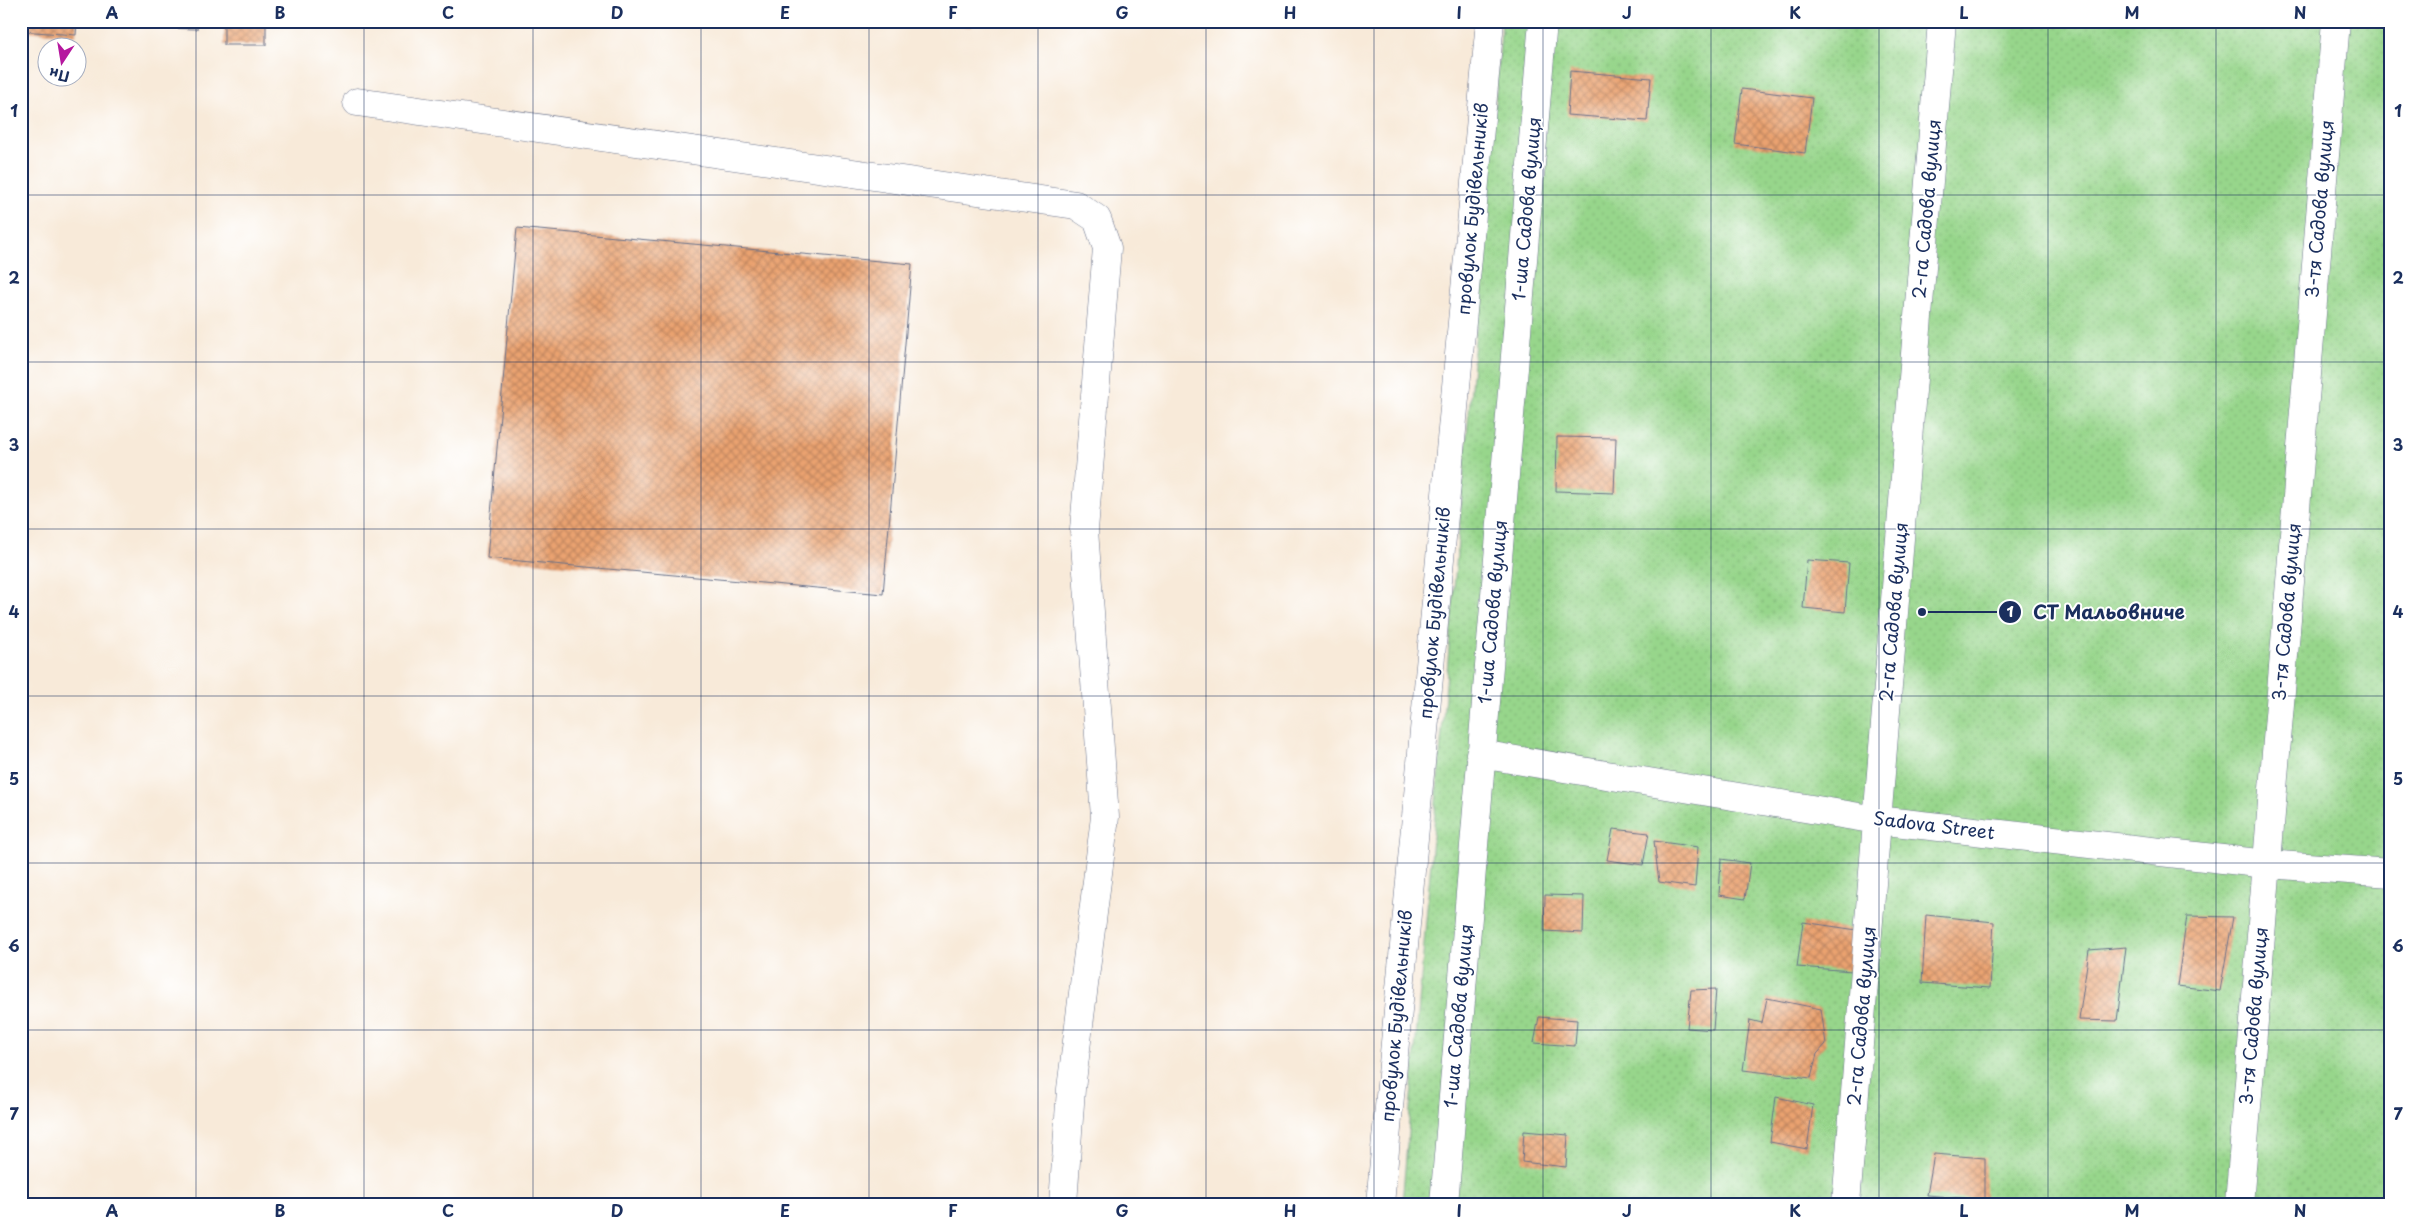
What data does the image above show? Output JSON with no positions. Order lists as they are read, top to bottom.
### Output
{
  "streets": {
    "street": [
      "провулок Будівельників",
      "1-ша Садова вулиця",
      "2-га Садова вулиця",
      "3-тя Садова вулиця",
      "Sadova Street"
    ]
  },
  "crossings": [
    ["1-ша Садова вулиця", "Sadova Street"],
    ["2-га Садова вулиця", "Sadova Street"],
    ["3-тя Садова вулиця", "Sadova Street"]
  ],
  "places": ["СТ Мальовниче"],
  "north": "bottom",
  "grid": {
    "columns": [
      "A",
      "B",
      "C",
      "D",
      "E",
      "F",
      "G",
      "H",
      "I",
      "J",
      "K",
      "L",
      "M",
      "N"
    ],
    "rows": [
      "1",
      "2",
      "3",
      "4",
      "5",
      "6",
      "7"
    ]
  }
}
